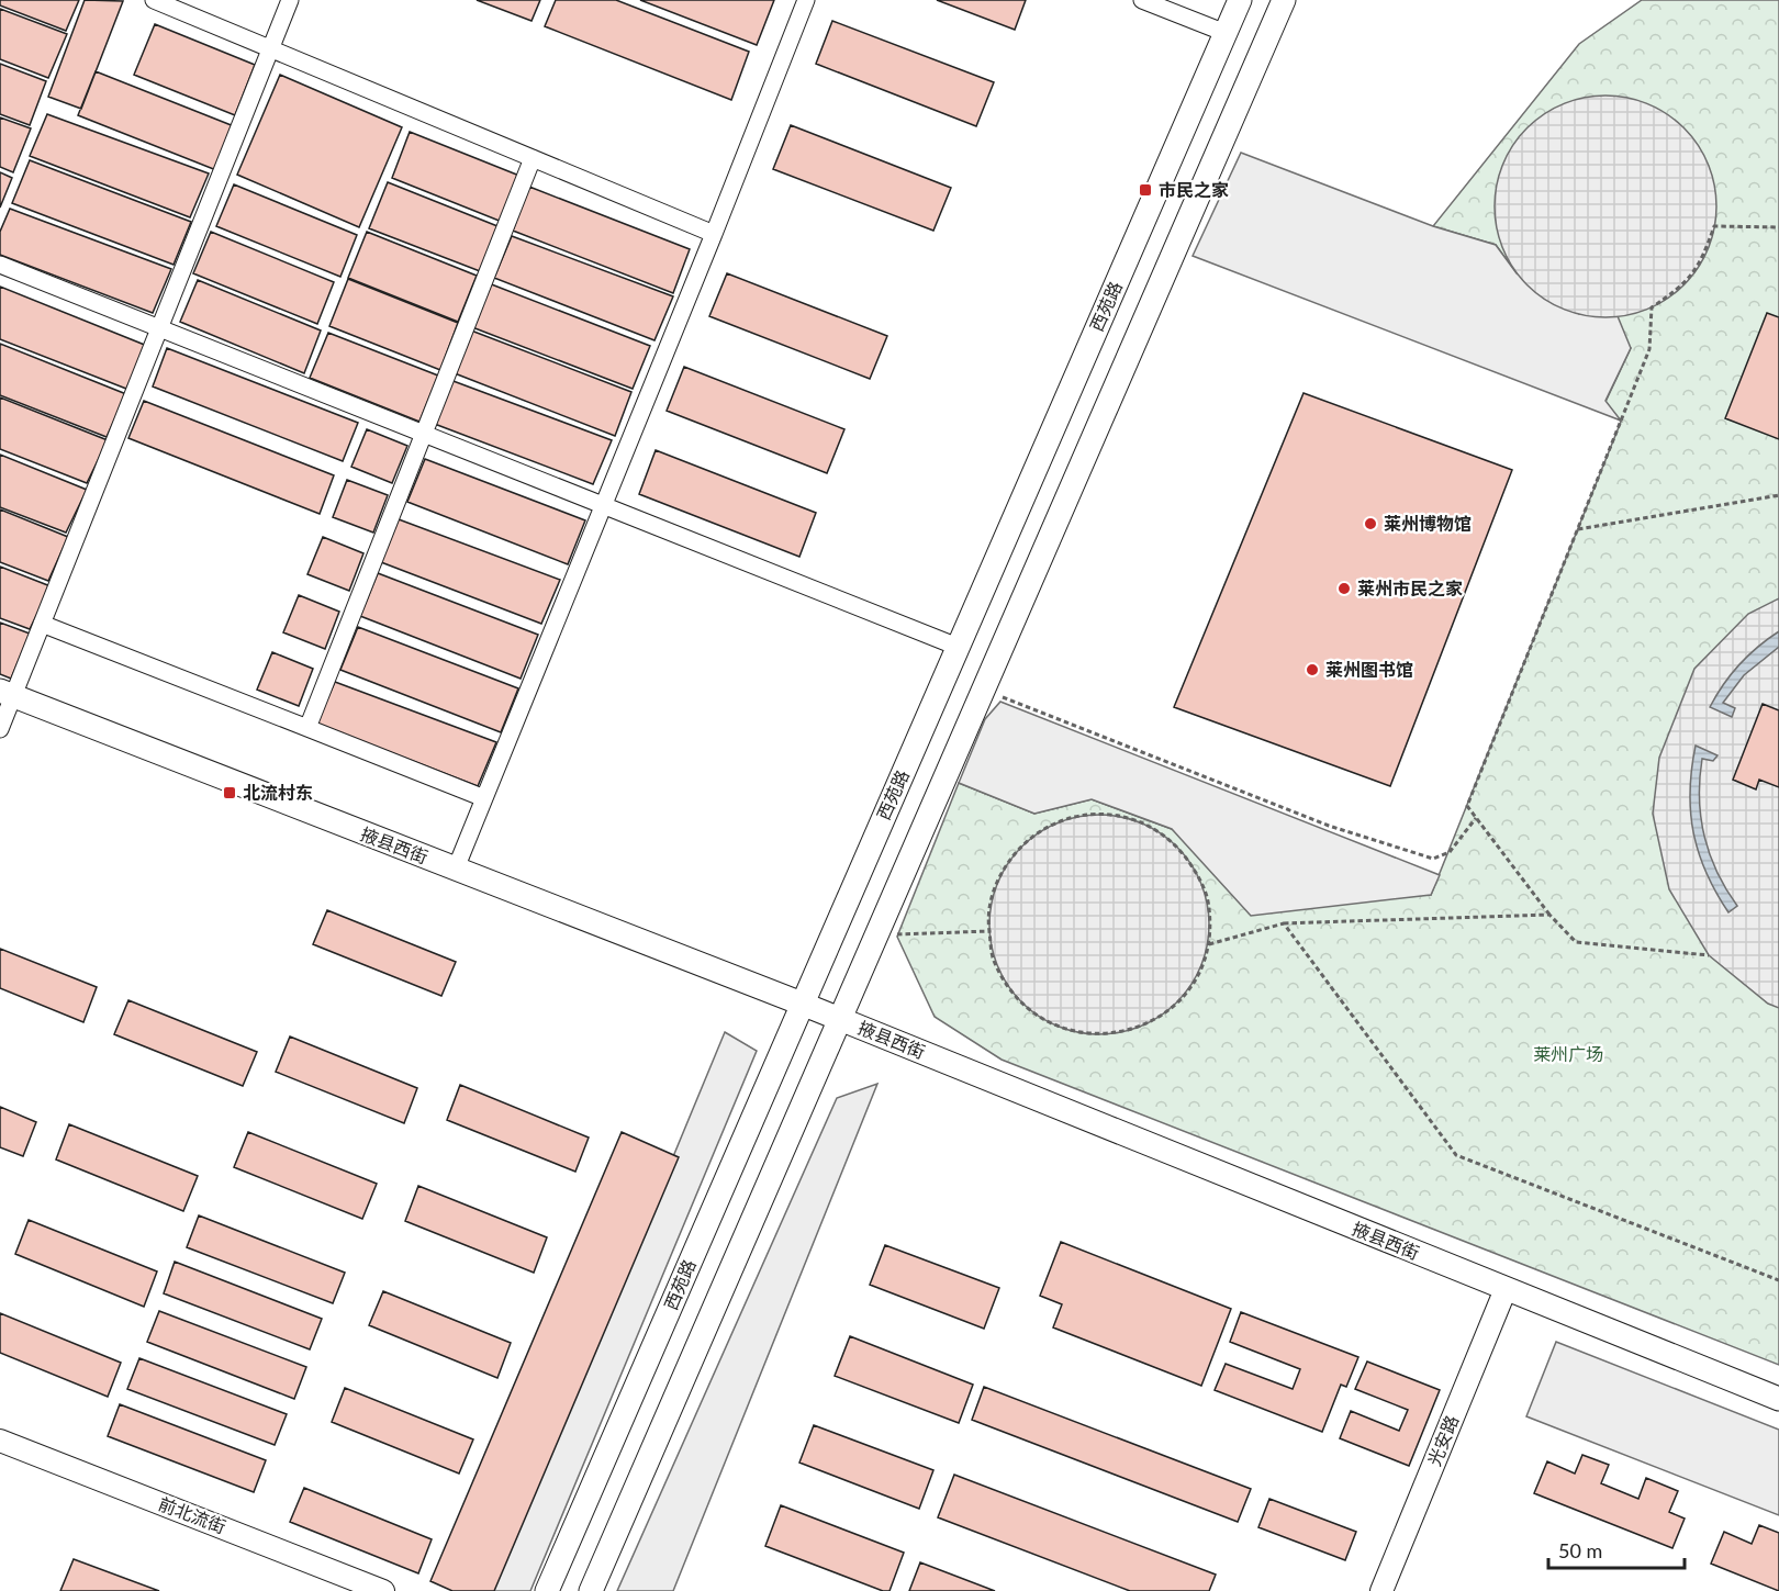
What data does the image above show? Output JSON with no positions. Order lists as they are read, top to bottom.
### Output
{
  "streets": {
    "main road": ["西苑路", "掖县西街"],
    "street": ["光安路", "前北流街"]
  },
  "crossings": [
    ["西苑路", "掖县西街"],
    ["掖县西街", "光安路"]
  ],
  "parks": ["莱州广场"],
  "places": {
    "transit": ["市民之家", "北流村东"],
    "other": ["莱州博物馆", "莱州市民之家", "莱州图书馆"]
  },
  "scale_bar": "50 m"
}
